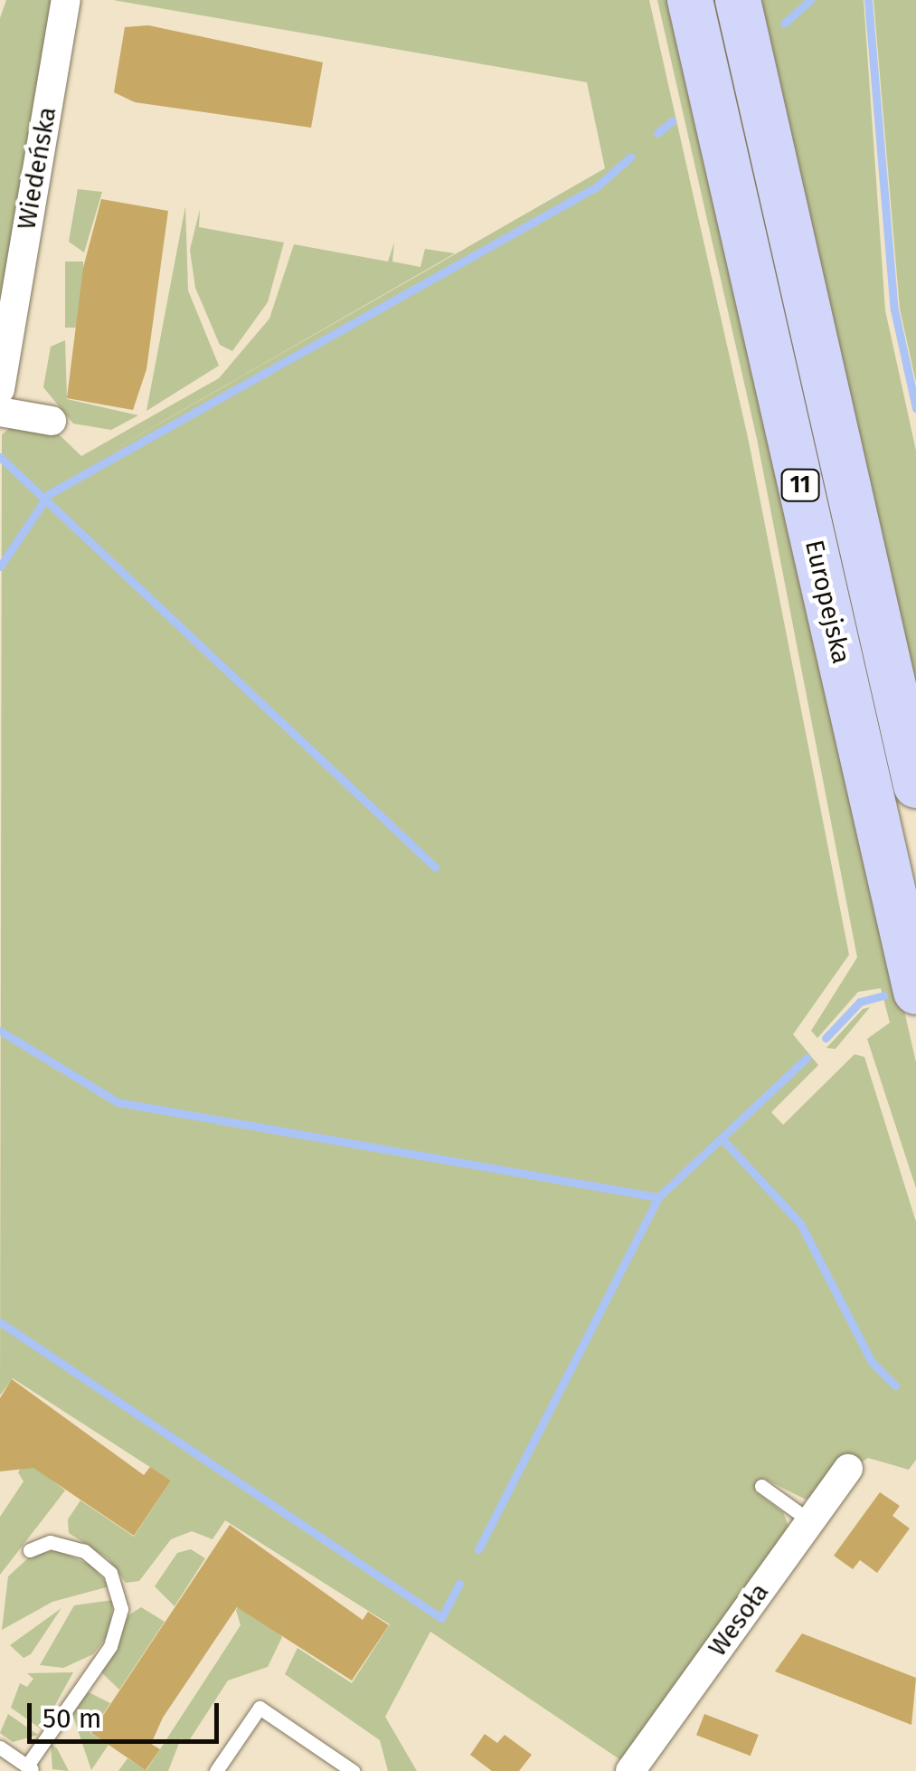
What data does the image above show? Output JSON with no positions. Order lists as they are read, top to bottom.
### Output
{
  "streets": {
    "main road": ["11", "Europejska"],
    "street": ["Wiedeńska", "Wesoła"]
  },
  "scale_bar": "50 m"
}
